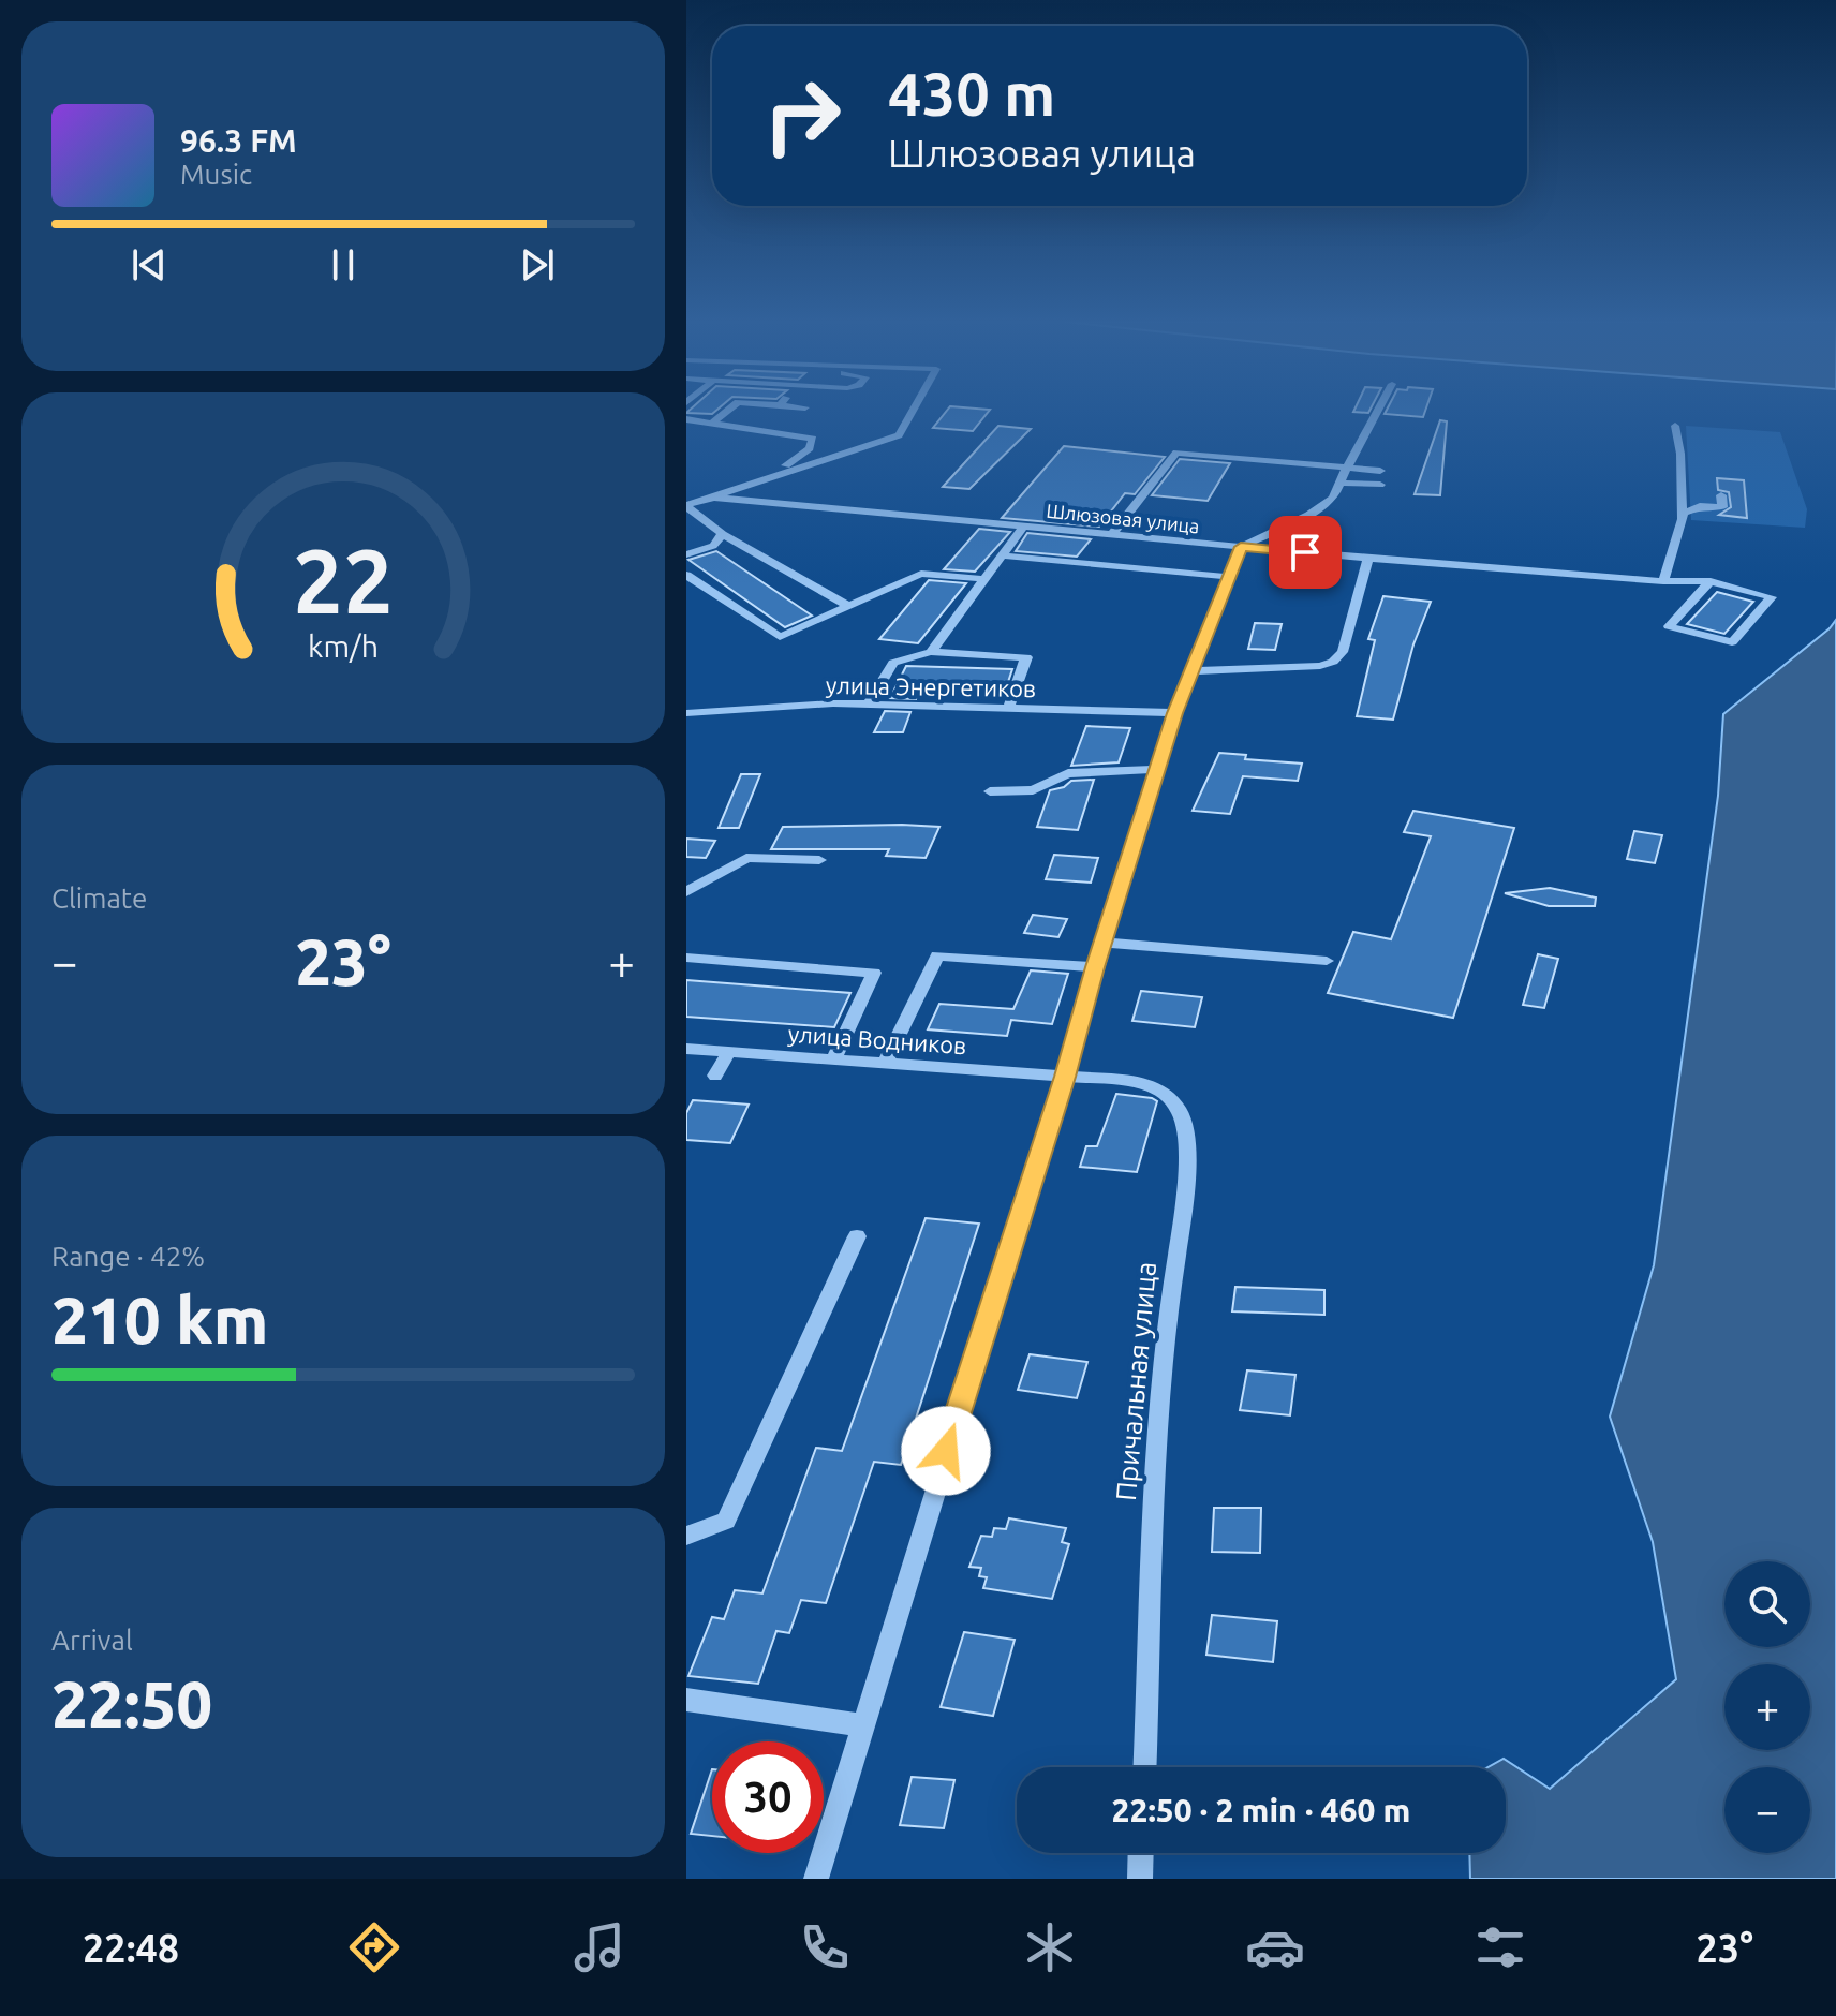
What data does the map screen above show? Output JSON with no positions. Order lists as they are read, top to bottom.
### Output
{
  "streets": {
    "street": [
      "Шлюзовая улица",
      "улица Энергетиков",
      "улица Водников",
      "Причальная улица"
    ]
  },
  "crossings": [
    ["улица Водников", "Причальная улица"]
  ],
  "page": {
    "turn": ["430 m", "Шлюзовая улица"],
    "song": ["96.3 FM", "Music"],
    "tile": [
      "Climate",
      ["Range · 42%", "210 km"],
      ["Arrival", "22:50"]
    ],
    "heat": ["−", "23°", "+"],
    "map_buttons": ["+", "−"],
    "limit": "30",
    "trip": "22:50 · 2 min · 460 m",
    "tabs": ["22:48", "23°"],
    "gauge": ["22", "km/h"]
  }
}
